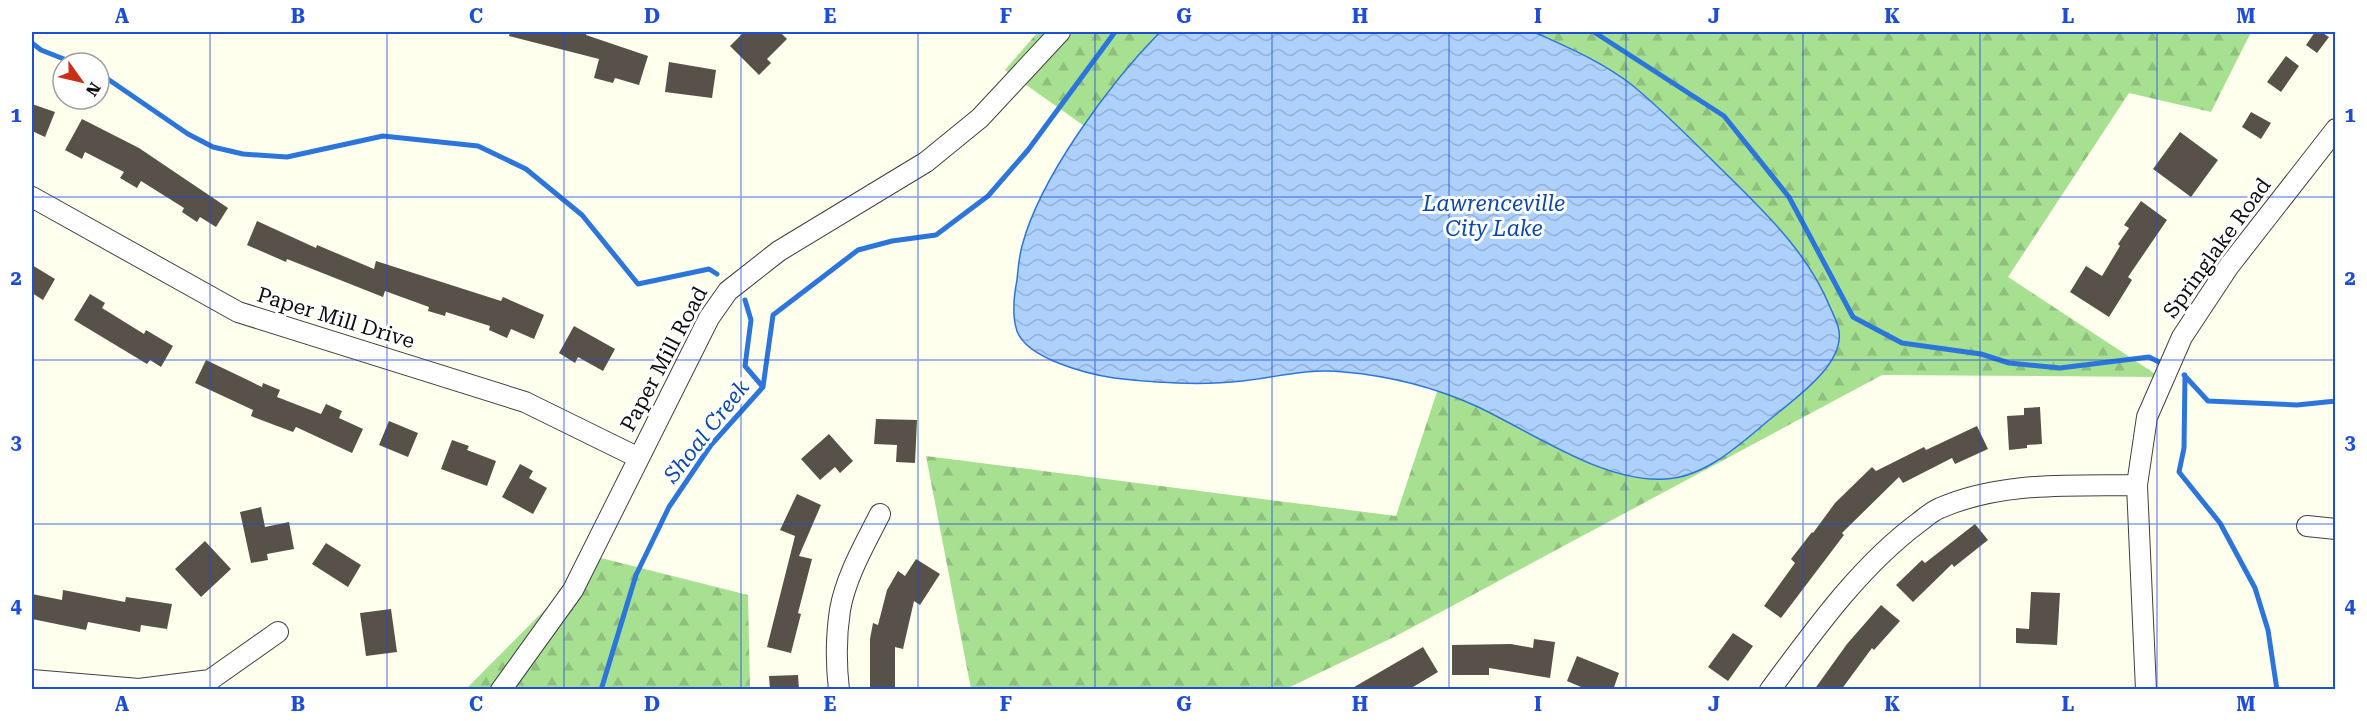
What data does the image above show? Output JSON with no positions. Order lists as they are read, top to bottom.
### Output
{
  "streets": {
    "street": ["Springlake Road", "Paper Mill Drive", "Paper Mill Road"]
  },
  "crossings": [
    ["Paper Mill Drive", "Paper Mill Road"]
  ],
  "water": ["Lawrenceville City Lake", "Shoal Creek"],
  "north": "bottom right",
  "grid": {
    "columns": [
      "A",
      "B",
      "C",
      "D",
      "E",
      "F",
      "G",
      "H",
      "I",
      "J",
      "K",
      "L",
      "M"
    ],
    "rows": [
      "1",
      "2",
      "3",
      "4"
    ]
  }
}
